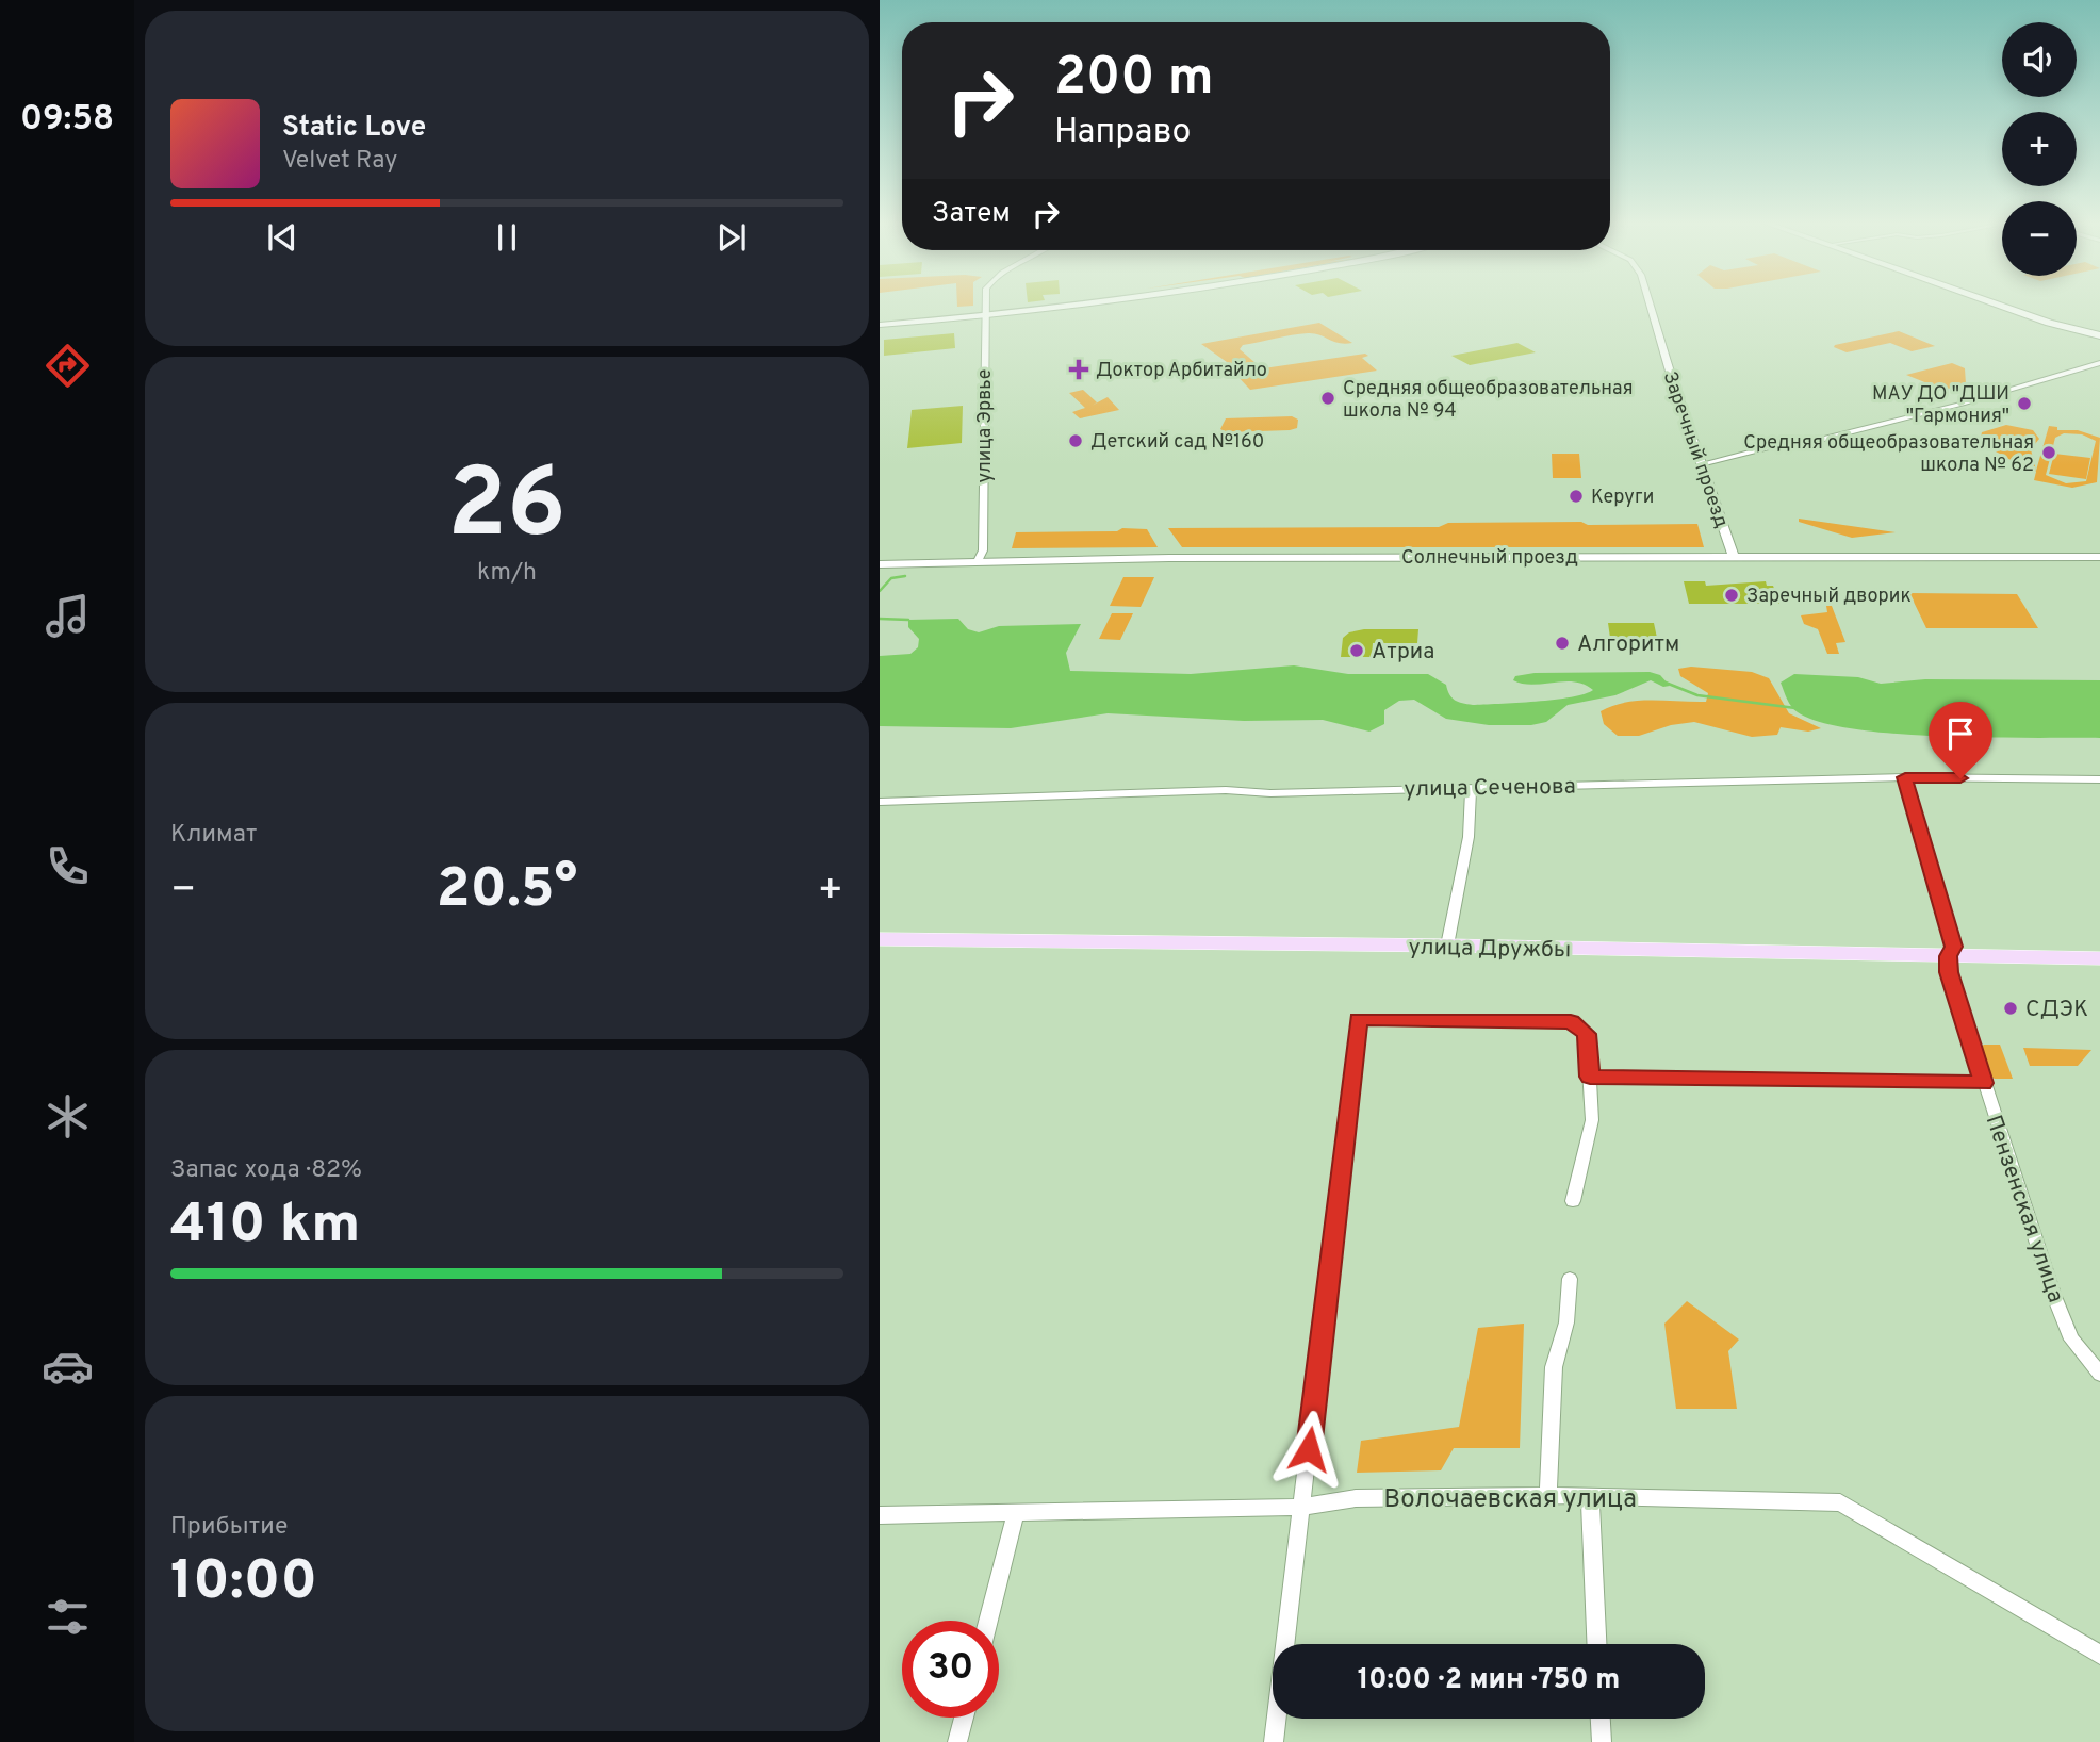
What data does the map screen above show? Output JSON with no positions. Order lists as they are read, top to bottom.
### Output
{
  "streets": {
    "main road": ["улица Дружбы"],
    "street": [
      "улица Эрвье",
      "Заречный проезд",
      "Солнечный проезд",
      "улица Сеченова",
      "Пензенская улица",
      "Волочаевская улица"
    ]
  },
  "crossings": [
    ["улица Эрвье", "Солнечный проезд"],
    ["Заречный проезд", "Солнечный проезд"],
    ["улица Сеченова", "Пензенская улица"],
    ["улица Дружбы", "Пензенская улица"]
  ],
  "places": {
    "health": ["Доктор Арбитайло"],
    "other": [
      "Средняя общеобразовательная школа № 94",
      "МАУ ДО \"ДШИ \"Гармония\"",
      "Детский сад №160",
      "Средняя общеобразовательная школа № 62",
      "Керуги",
      "Заречный дворик",
      "Алгоритм",
      "Атриа",
      "СДЭК"
    ]
  },
  "page": {
    "tabs": "09:58",
    "map_buttons": ["+", "−"],
    "turn": ["200 m", "Направо"],
    "song": ["Static Love", "Velvet Ray"],
    "then": "Затем",
    "tile": [
      ["26", "km/h"],
      "Климат",
      ["Запас хода · 82%", "410 km"],
      ["Прибытие", "10:00"]
    ],
    "heat": ["−", "20.5°", "+"],
    "limit": "30",
    "trip": "10:00 · 2 мин · 750 m"
  }
}
